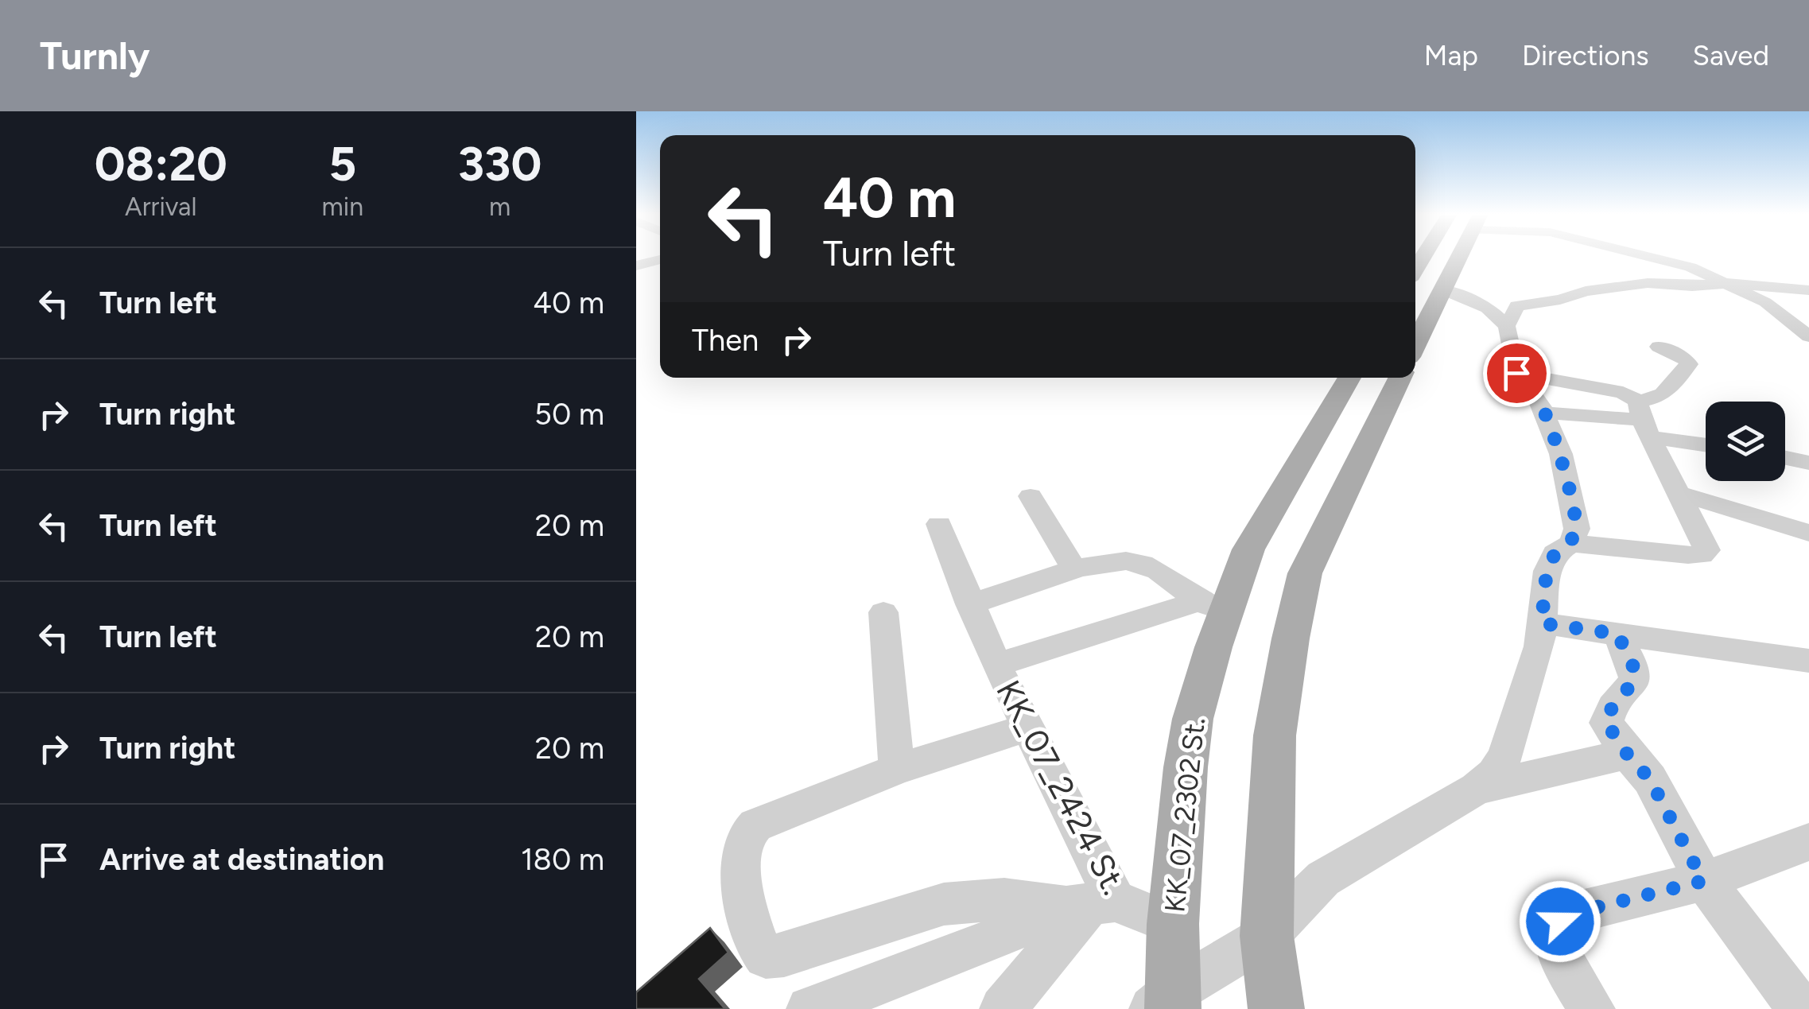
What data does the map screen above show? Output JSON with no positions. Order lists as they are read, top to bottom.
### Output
{
  "streets": {
    "main road": ["KK_07_2302 St."],
    "street": ["KK_07_2424 St."]
  },
  "crossings": [
    ["KK_07_2424 St.", "KK_07_2302 St."]
  ],
  "page": {
    "header": "Turnly",
    "nav": ["Map", "Directions", "Saved"],
    "eta": [
      "08:20",
      "Arrival",
      "5",
      "min",
      "330",
      "m"
    ],
    "turn": ["40 m", "Turn left"],
    "list": [
      {
        "name": "Turn left",
        "value": "40 m"
      },
      {
        "name": "Turn right",
        "value": "50 m"
      },
      {
        "name": "Turn left",
        "value": "20 m"
      },
      {
        "name": "Turn left",
        "value": "20 m"
      },
      {
        "name": "Turn right",
        "value": "20 m"
      },
      {
        "name": "Arrive at destination",
        "value": "180 m"
      }
    ],
    "then": "Then"
  }
}
